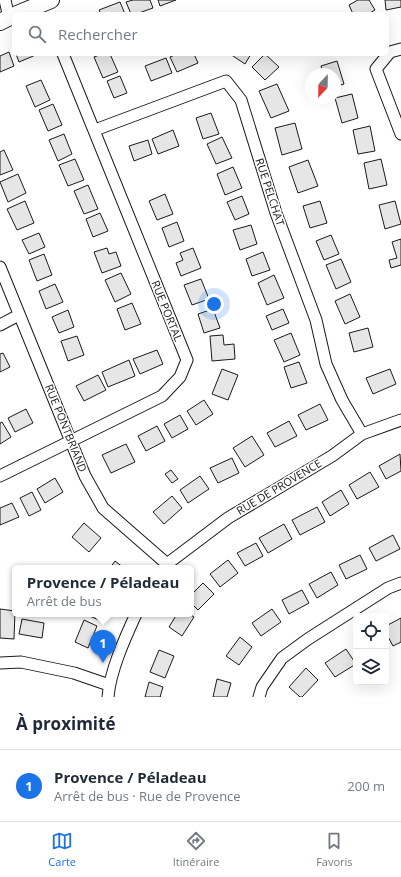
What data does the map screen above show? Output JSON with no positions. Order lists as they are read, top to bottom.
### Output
{
  "streets": {
    "street": [
      "RUE PELCHAT",
      "RUE PORTAL",
      "RUE PONTBRIAND",
      "RUE DE PROVENCE"
    ]
  },
  "crossings": [
    ["RUE PELCHAT", "RUE PORTAL"],
    ["RUE PELCHAT", "RUE DE PROVENCE"],
    ["RUE PORTAL", "RUE PONTBRIAND"]
  ],
  "north": "bottom",
  "page": {
    "search": "Rechercher",
    "popup": ["Provence / Péladeau", "Arrêt de bus"],
    "pins": "1",
    "heading": "À proximité",
    "list": [
      {
        "mark": "1",
        "name": "Provence / Péladeau",
        "note": "Arrêt de bus · Rue de Provence",
        "value": "200 m"
      }
    ],
    "nav": ["Carte", "Itinéraire", "Favoris"]
  }
}
